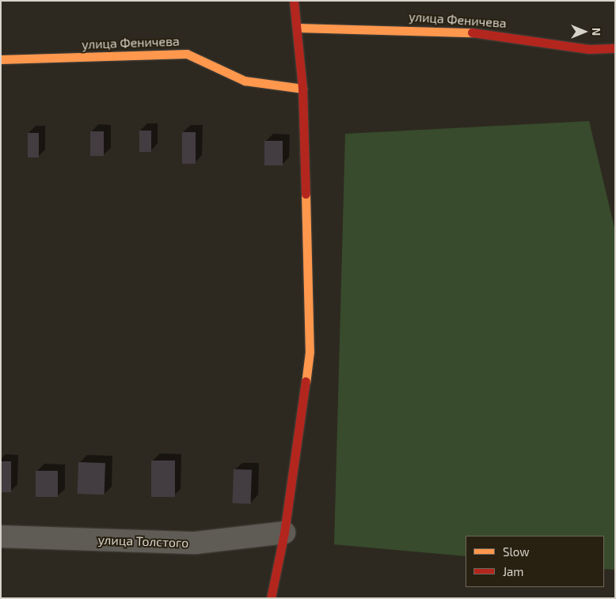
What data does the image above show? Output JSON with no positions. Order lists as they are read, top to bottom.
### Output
{
  "streets": {
    "street": ["улица Феничева", "улица Толстого"]
  },
  "legend": ["Slow", "Jam"],
  "north": "right"
}
